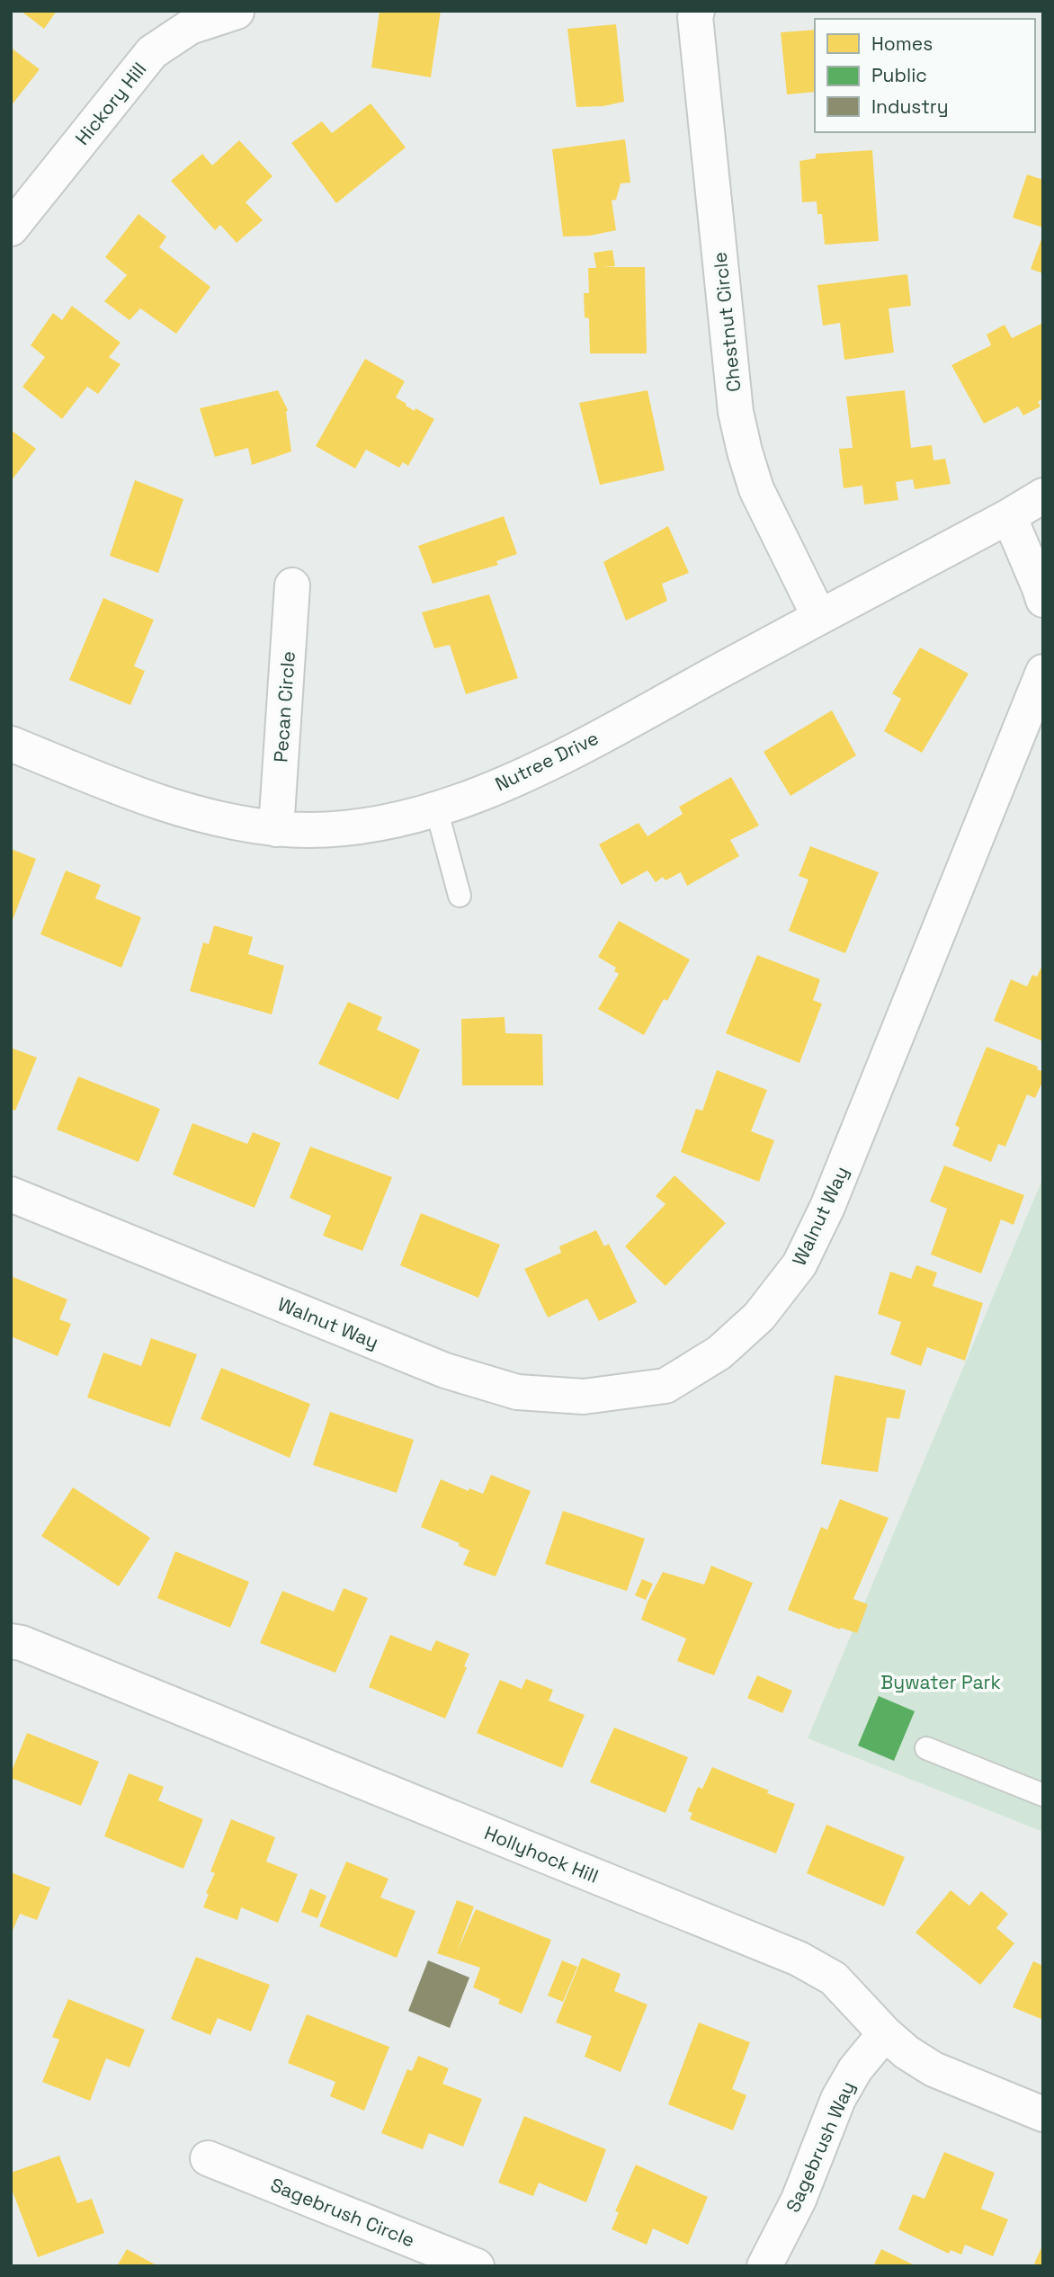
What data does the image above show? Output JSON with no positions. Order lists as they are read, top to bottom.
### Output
{
  "streets": {
    "street": [
      "Hickory Hill",
      "Chestnut Circle",
      "Pecan Circle",
      "Nutree Drive",
      "Walnut Way",
      "Hollyhock Hill",
      "Sagebrush Way",
      "Sagebrush Circle"
    ]
  },
  "crossings": [
    ["Chestnut Circle", "Nutree Drive"],
    ["Pecan Circle", "Nutree Drive"],
    ["Hollyhock Hill", "Sagebrush Way"]
  ],
  "parks": ["Bywater Park"],
  "legend": ["Homes", "Public", "Industry"]
}
